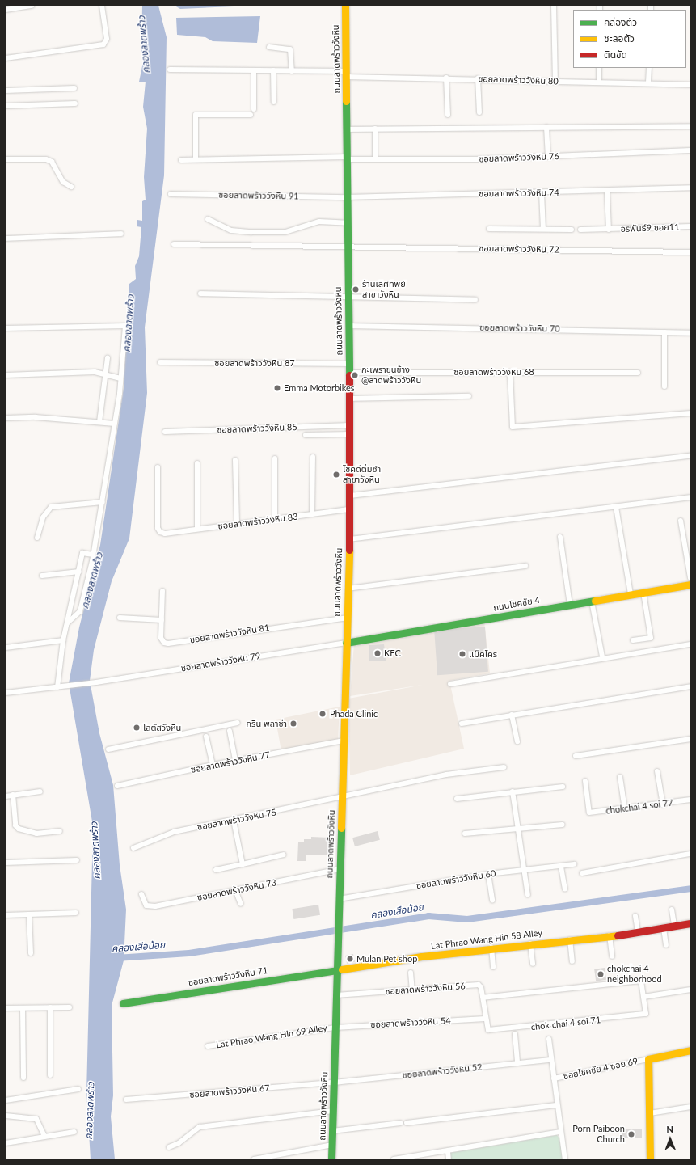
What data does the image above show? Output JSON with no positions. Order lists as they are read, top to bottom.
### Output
{
  "streets": {
    "main road": [
      "ถนนลาดพร้าววังหิน",
      "ถนนโชคชัย 4",
      "Lat Phrao Wang Hin 58 Alley",
      "ซอยลาดพร้าววังหิน 71"
    ],
    "street": [
      "ซอยลาดพร้าววังหิน 80",
      "ซอยลาดพร้าววังหิน 76",
      "ซอยลาดพร้าววังหิน 74",
      "ซอยลาดพร้าววังหิน 91",
      "อรพันธ์9 ซอย11",
      "ซอยลาดพร้าววังหิน 72",
      "ซอยลาดพร้าววังหิน 70",
      "ซอยลาดพร้าววังหิน 87",
      "ซอยลาดพร้าววังหิน 68",
      "ซอยลาดพร้าววังหิน 85",
      "ซอยลาดพร้าววังหิน 83",
      "ซอยลาดพร้าววังหิน 81",
      "ซอยลาดพร้าววังหิน 79",
      "ซอยลาดพร้าววังหิน 77",
      "chokchai 4 soi 77",
      "ซอยลาดพร้าววังหิน 75",
      "ซอยลาดพร้าววังหิน 60",
      "ซอยลาดพร้าววังหิน 73",
      "ซอยลาดพร้าววังหิน 56",
      "ซอยลาดพร้าววังหิน 54",
      "chok chai 4 soi 71",
      "Lat Phrao Wang Hin 69 Alley",
      "ซอยโชคชัย 4 ซอย 69",
      "ซอยลาดพร้าววังหิน 52",
      "ซอยลาดพร้าววังหิน 67"
    ]
  },
  "crossings": [
    ["ถนนลาดพร้าววังหิน", "ซอยลาดพร้าววังหิน 80"],
    ["ถนนลาดพร้าววังหิน", "ซอยลาดพร้าววังหิน 76"],
    ["ถนนลาดพร้าววังหิน", "ซอยลาดพร้าววังหิน 74"],
    ["ถนนลาดพร้าววังหิน", "ซอยลาดพร้าววังหิน 91"],
    ["ถนนลาดพร้าววังหิน", "ซอยลาดพร้าววังหิน 72"],
    ["ถนนลาดพร้าววังหิน", "ซอยลาดพร้าววังหิน 70"],
    ["ถนนลาดพร้าววังหิน", "ซอยลาดพร้าววังหิน 87"],
    ["ถนนลาดพร้าววังหิน", "ซอยลาดพร้าววังหิน 68"],
    ["ถนนลาดพร้าววังหิน", "ซอยลาดพร้าววังหิน 85"],
    ["ถนนลาดพร้าววังหิน", "ซอยลาดพร้าววังหิน 83"],
    ["ถนนลาดพร้าววังหิน", "ถนนโชคชัย 4"],
    ["ถนนลาดพร้าววังหิน", "ซอยลาดพร้าววังหิน 81"],
    ["ถนนลาดพร้าววังหิน", "ซอยลาดพร้าววังหิน 79"],
    ["ถนนลาดพร้าววังหิน", "ซอยลาดพร้าววังหิน 77"],
    ["ถนนลาดพร้าววังหิน", "ซอยลาดพร้าววังหิน 75"],
    ["ถนนลาดพร้าววังหิน", "ซอยลาดพร้าววังหิน 60"],
    ["ถนนลาดพร้าววังหิน", "ซอยลาดพร้าววังหิน 73"],
    ["ถนนลาดพร้าววังหิน", "Lat Phrao Wang Hin 58 Alley"],
    ["ถนนลาดพร้าววังหิน", "ซอยลาดพร้าววังหิน 71"],
    ["ถนนลาดพร้าววังหิน", "ซอยลาดพร้าววังหิน 56"],
    ["ถนนลาดพร้าววังหิน", "ซอยลาดพร้าววังหิน 54"],
    ["ถนนลาดพร้าววังหิน", "Lat Phrao Wang Hin 69 Alley"],
    ["ถนนลาดพร้าววังหิน", "ซอยลาดพร้าววังหิน 52"],
    ["ถนนลาดพร้าววังหิน", "ซอยลาดพร้าววังหิน 67"],
    ["ซอยลาดพร้าววังหิน 74", "ซอยลาดพร้าววังหิน 91"],
    ["ถนนโชคชัย 4", "ซอยลาดพร้าววังหิน 79"],
    ["Lat Phrao Wang Hin 58 Alley", "ซอยลาดพร้าววังหิน 71"],
    ["ซอยลาดพร้าววังหิน 56", "ซอยลาดพร้าววังหิน 54"],
    ["ซอยลาดพร้าววังหิน 56", "chok chai 4 soi 71"],
    ["ซอยลาดพร้าววังหิน 54", "Lat Phrao Wang Hin 69 Alley"],
    ["ซอยลาดพร้าววังหิน 52", "ซอยลาดพร้าววังหิน 67"]
  ],
  "water": ["คลองลาดพร้าว", "คลองเสือน้อย"],
  "places": [
    "ร้านเลิศทิพย์ สาขาวังหิน",
    "กะเพราขุนช้าง @ลาดพร้าววังหิน",
    "Emma Motorbikes",
    "โชคดีติ่มซำ สาขาวังหิน",
    "KFC",
    "แม็คโคร",
    "Phada Clinic",
    "กรีน พลาซ่า",
    "โลตัสวังหิน",
    "Mulan Pet shop",
    "chokchai 4 neighborhood",
    "Porn Paiboon Church"
  ],
  "legend": ["คล่องตัว", "ชะลอตัว", "ติดขัด"],
  "north": "top"
}
